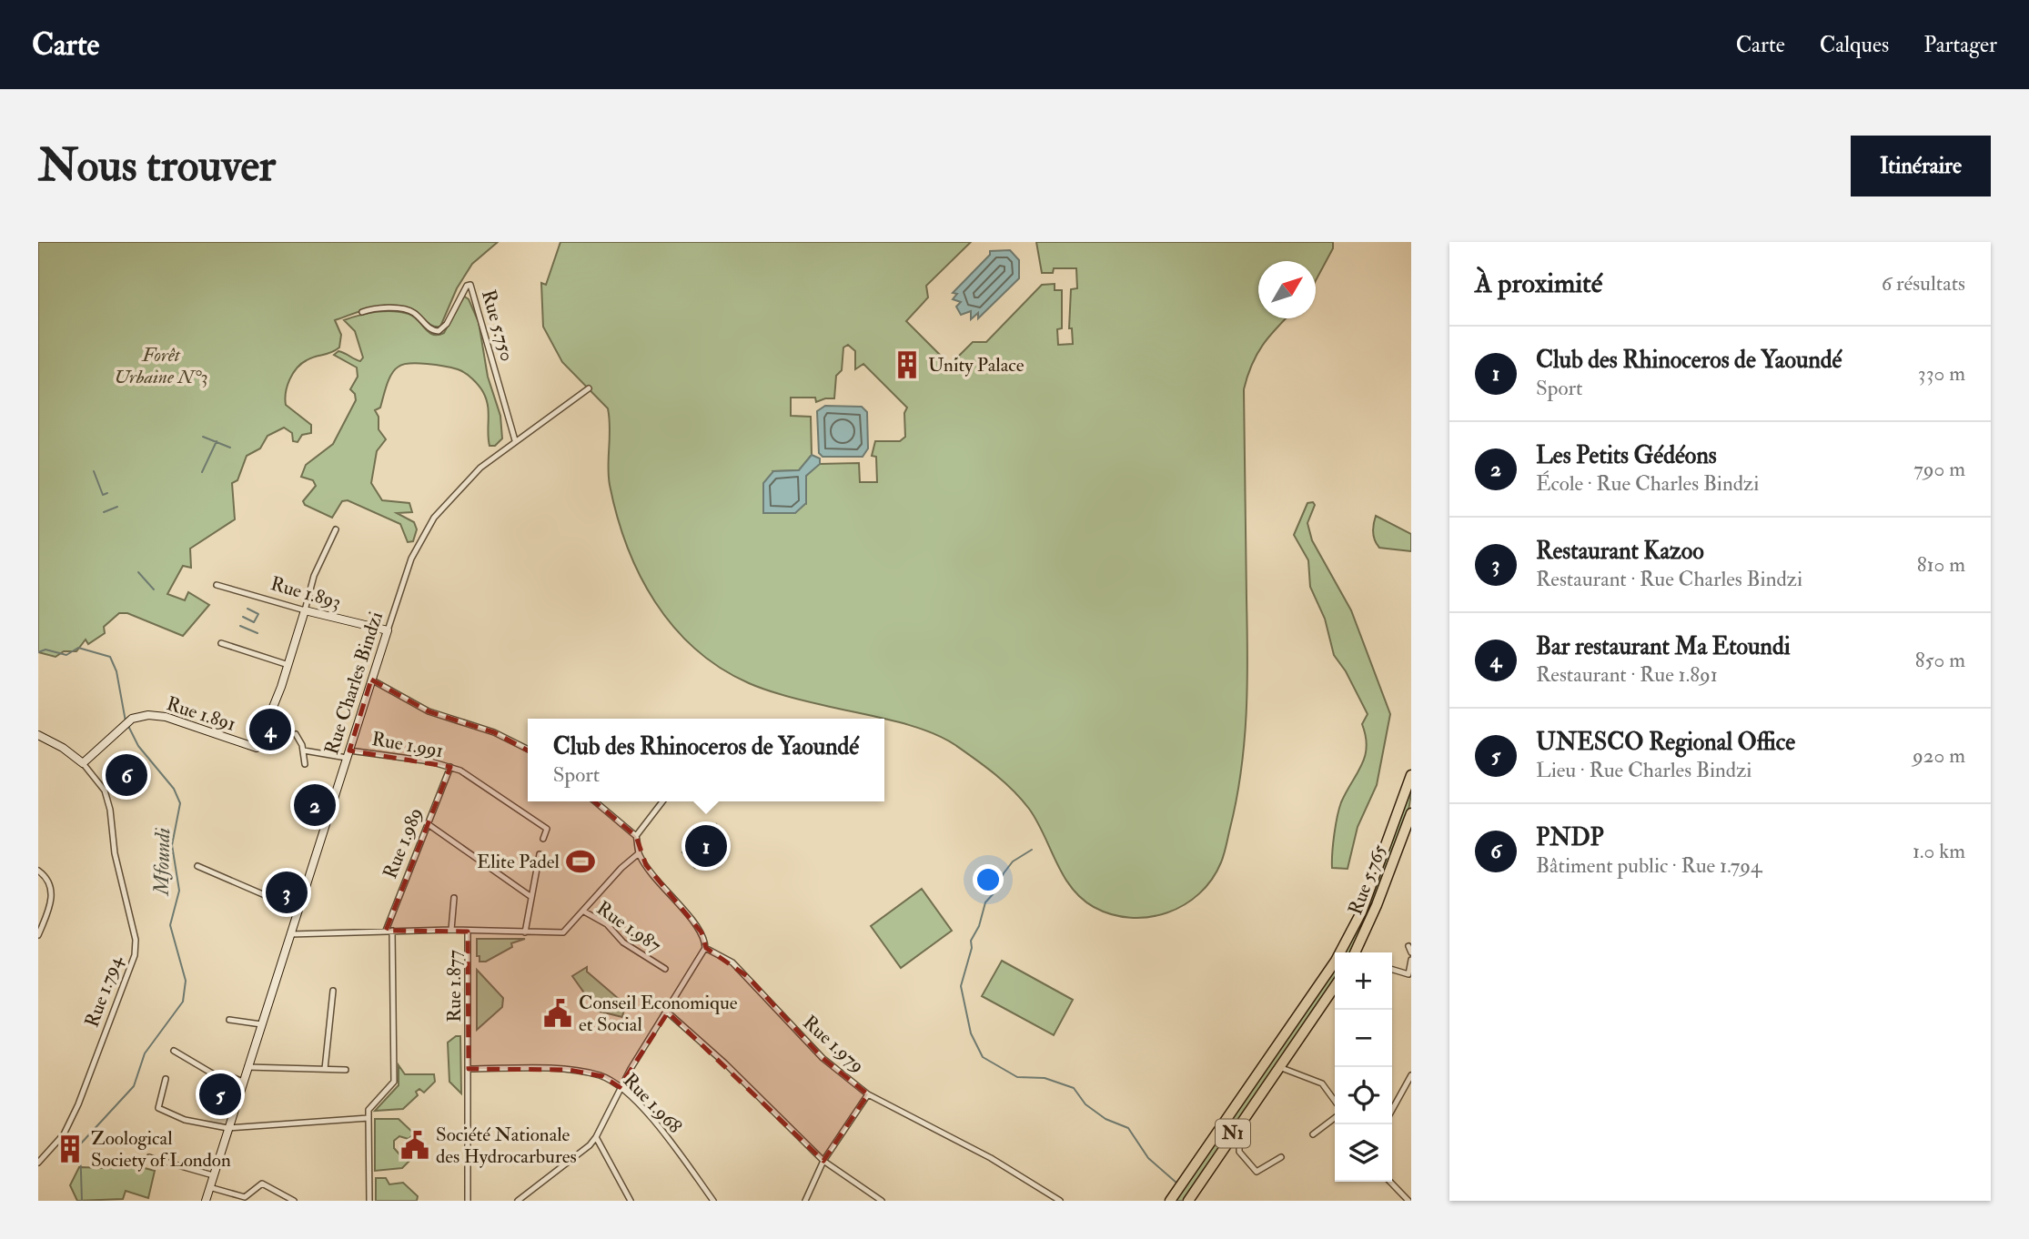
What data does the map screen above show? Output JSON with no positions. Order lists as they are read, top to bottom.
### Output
{
  "streets": {
    "highway": ["Rue 5.765", "N1"],
    "street": [
      "Rue 5.750",
      "Rue 1.893",
      "Rue Charles Bindzi",
      "Rue 1.891",
      "Rue 1.991",
      "Rue 1.989",
      "Rue 1.987",
      "Rue 1.877",
      "Rue 1.794",
      "Rue 1.979",
      "Rue 1.968"
    ]
  },
  "crossings": [
    ["Rue 5.750", "Rue Charles Bindzi"],
    ["Rue 1.893", "Rue Charles Bindzi"],
    ["Rue 1.893", "Rue 1.891"],
    ["Rue Charles Bindzi", "Rue 1.991"],
    ["Rue 1.891", "Rue 1.794"],
    ["Rue 1.991", "Rue 1.989"],
    ["Rue 1.989", "Rue 1.877"],
    ["Rue 1.987", "Rue 1.877"],
    ["Rue 1.877", "Rue 1.968"]
  ],
  "water": ["Mfoundi"],
  "parks": ["Forêt Urbaine N°3"],
  "places": {
    "building": ["Unity Palace", "Zoological Society of London"],
    "sports": ["Elite Padel"],
    "public building": ["Conseil Economique et Social", "Société Nationale des Hydrocarbures"]
  },
  "north": "top right",
  "page": {
    "header": "Carte",
    "nav": ["Carte", "Calques", "Partager"],
    "buttons": "Itinéraire",
    "title": "Nous trouver",
    "heading": ["À proximité", "6 résultats"],
    "list": [
      {
        "mark": "1",
        "name": "Club des Rhinoceros de Yaoundé",
        "note": "Sport",
        "value": "330 m"
      },
      {
        "mark": "2",
        "name": "Les Petits Gédéons",
        "note": "École · Rue Charles Bindzi",
        "value": "790 m"
      },
      {
        "mark": "3",
        "name": "Restaurant Kazoo",
        "note": "Restaurant · Rue Charles Bindzi",
        "value": "810 m"
      },
      {
        "mark": "4",
        "name": "Bar restaurant Ma Etoundi",
        "note": "Restaurant · Rue 1.891",
        "value": "850 m"
      },
      {
        "mark": "5",
        "name": "UNESCO Regional Office",
        "note": "Lieu · Rue Charles Bindzi",
        "value": "920 m"
      },
      {
        "mark": "6",
        "name": "PNDP",
        "note": "Bâtiment public · Rue 1.794",
        "value": "1.0 km"
      }
    ],
    "pins": [
      "4",
      "6",
      "2",
      "1",
      "3",
      "5"
    ],
    "popup": ["Club des Rhinoceros de Yaoundé", "Sport"],
    "map_buttons": ["+", "−"]
  }
}
